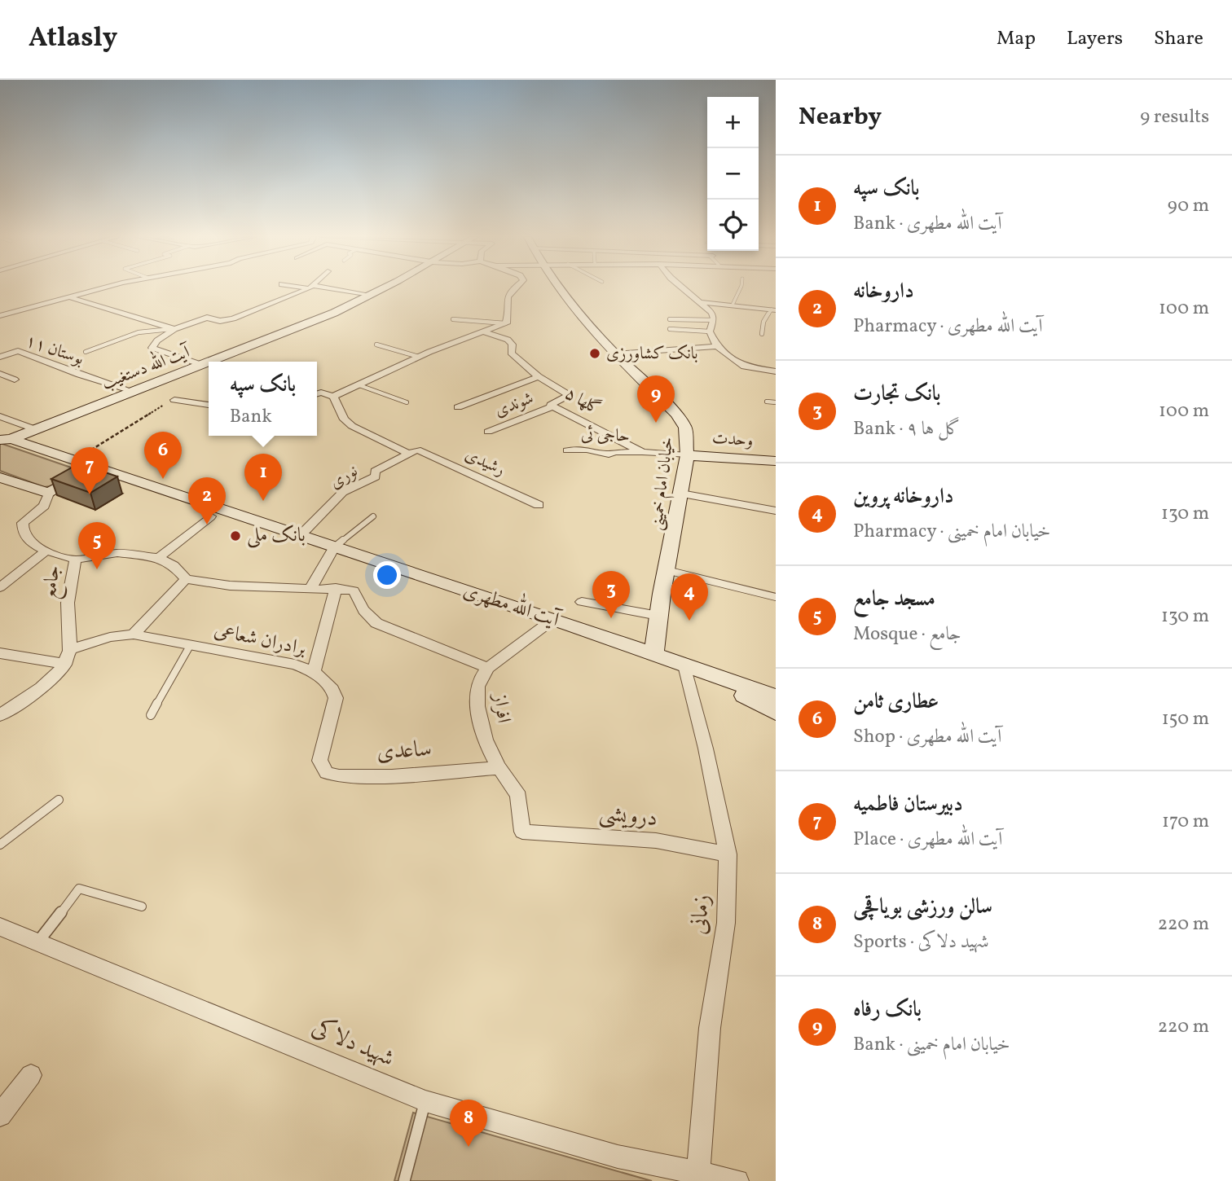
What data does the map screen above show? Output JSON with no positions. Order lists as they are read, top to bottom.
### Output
{
  "streets": {
    "main road": [
      "آیت الله دستغیب",
      "وحدت",
      "خیابان امام خمینی",
      "آیت الله مطهری"
    ],
    "street": [
      "بوستان ۱۱",
      "گلها ۵",
      "شوندی",
      "حاجی ئی",
      "رشیدی",
      "نوری",
      "جامع",
      "برادران شعاعی",
      "افراز",
      "ساعدی",
      "درویشی",
      "زمانی",
      "شهید دلاکی"
    ]
  },
  "crossings": [
    ["بوستان ۱۱", "آیت الله دستغیب"],
    ["گلها ۵", "شوندی"],
    ["گلها ۵", "حاجی ئی"],
    ["گلها ۵", "وحدت"],
    ["گلها ۵", "خیابان امام خمینی"],
    ["وحدت", "خیابان امام خمینی"],
    ["رشیدی", "نوری"],
    ["نوری", "آیت الله مطهری"],
    ["خیابان امام خمینی", "آیت الله مطهری"],
    ["جامع", "برادران شعاعی"],
    ["آیت الله مطهری", "افراز"],
    ["آیت الله مطهری", "زمانی"],
    ["برادران شعاعی", "ساعدی"],
    ["افراز", "ساعدی"],
    ["افراز", "درویشی"],
    ["درویشی", "زمانی"],
    ["زمانی", "شهید دلاکی"]
  ],
  "places": ["بانک کشاورزی", "بانک ملی"],
  "page": {
    "header": "Atlasly",
    "nav": ["Map", "Layers", "Share"],
    "heading": ["Nearby", "9 results"],
    "map_buttons": ["+", "−"],
    "list": [
      {
        "mark": "1",
        "name": "بانک سپه",
        "note": "Bank · آیت الله مطهری",
        "value": "90 m"
      },
      {
        "mark": "2",
        "name": "داروخانه",
        "note": "Pharmacy · آیت الله مطهری",
        "value": "100 m"
      },
      {
        "mark": "3",
        "name": "بانک تجارت",
        "note": "Bank · گل ها ۹",
        "value": "100 m"
      },
      {
        "mark": "4",
        "name": "داروخانه پروین",
        "note": "Pharmacy · خیابان امام خمینی",
        "value": "130 m"
      },
      {
        "mark": "5",
        "name": "مسجد جامع",
        "note": "Mosque · جامع",
        "value": "130 m"
      },
      {
        "mark": "6",
        "name": "عطاری ثامن",
        "note": "Shop · آیت الله مطهری",
        "value": "150 m"
      },
      {
        "mark": "7",
        "name": "دبیرستان فاطمیه",
        "note": "Place · آیت الله مطهری",
        "value": "170 m"
      },
      {
        "mark": "8",
        "name": "سالن ورزشی بویاقچی",
        "note": "Sports · شهید دلاکی",
        "value": "220 m"
      },
      {
        "mark": "9",
        "name": "بانک رفاه",
        "note": "Bank · خیابان امام خمینی",
        "value": "220 m"
      }
    ],
    "popup": ["بانک سپه", "Bank"],
    "pins": [
      "9",
      "6",
      "7",
      "1",
      "2",
      "5",
      "3",
      "4",
      "8"
    ]
  }
}
